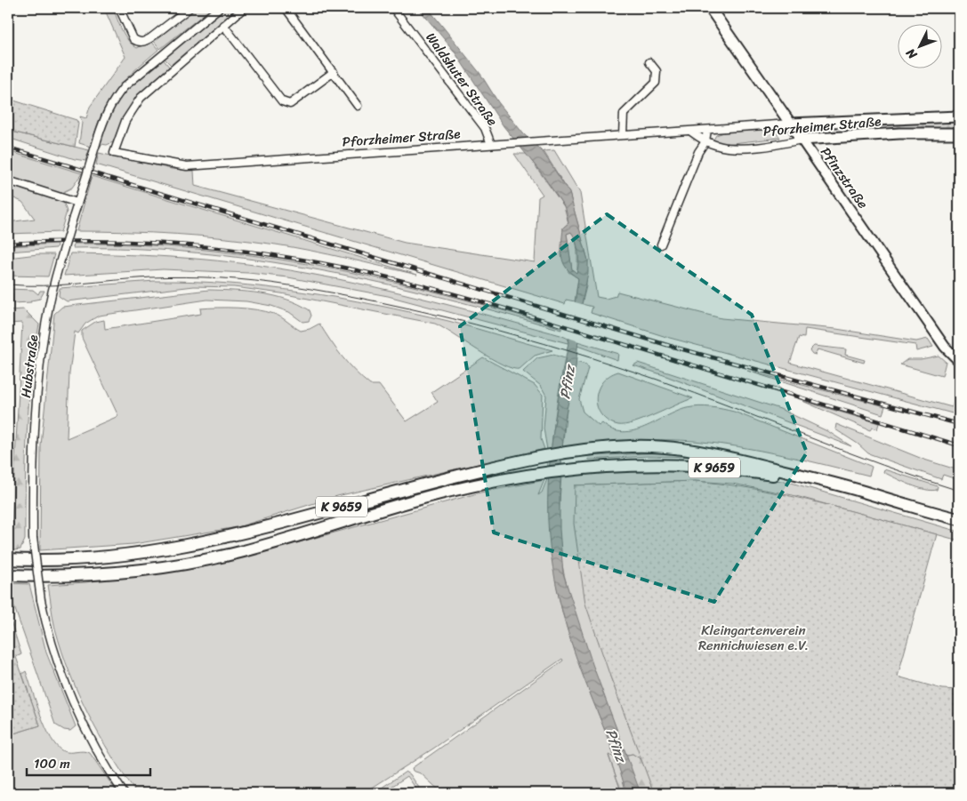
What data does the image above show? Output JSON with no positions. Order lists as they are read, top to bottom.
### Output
{
  "streets": {
    "main road": ["Pforzheimer Straße", "Pfinzstraße", "K 9659"],
    "street": ["Waldshuter Straße", "Hubstraße"]
  },
  "crossings": [
    ["Waldshuter Straße", "Pforzheimer Straße"],
    ["Pforzheimer Straße", "Pfinzstraße"]
  ],
  "water": ["Pfinz"],
  "parks": ["Kleingartenverein Rennichwiesen e.V."],
  "scale_bar": "100 m",
  "north": "bottom left"
}
